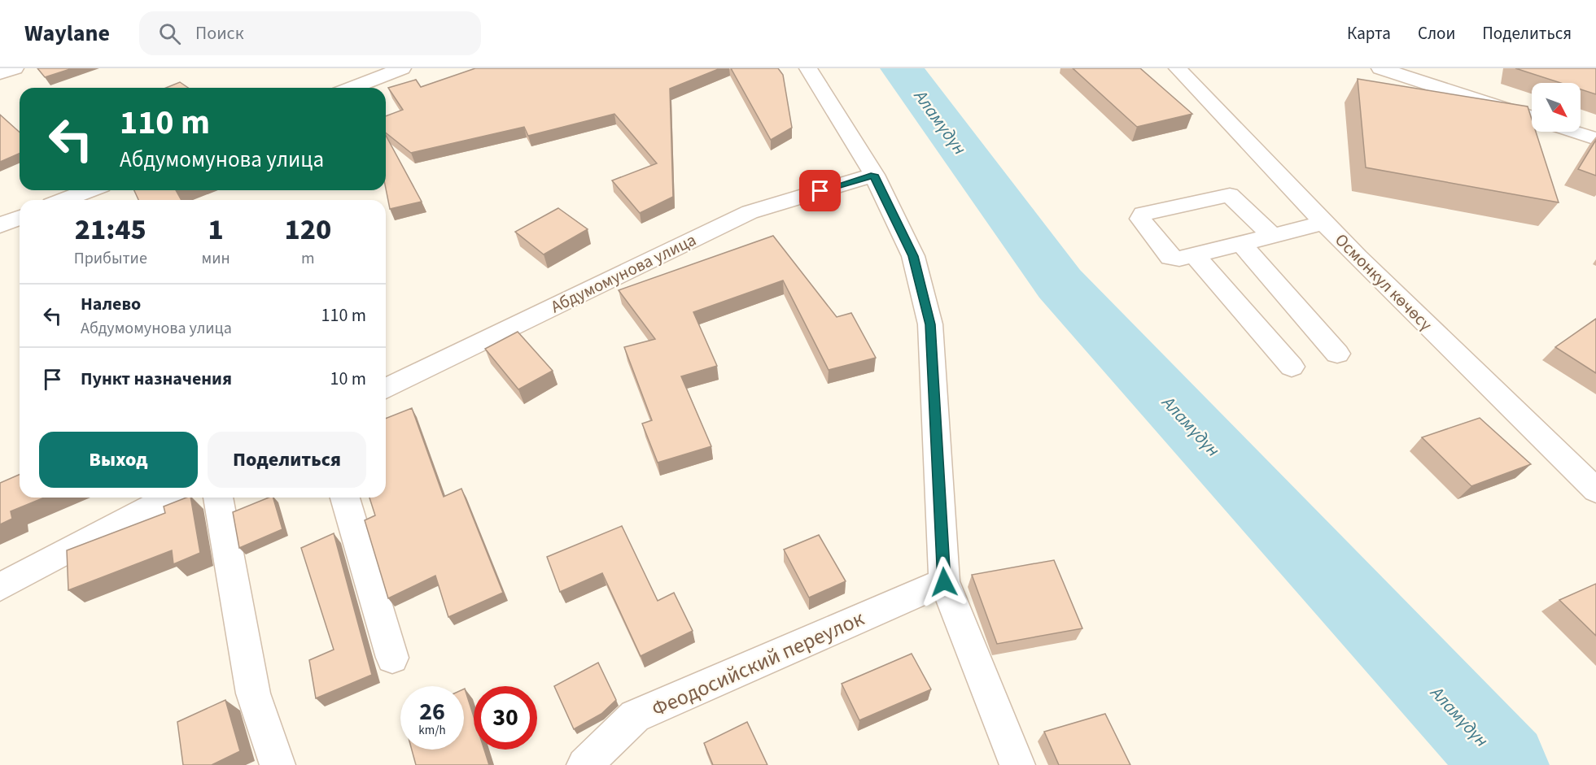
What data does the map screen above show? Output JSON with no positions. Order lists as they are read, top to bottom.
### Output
{
  "streets": {
    "street": ["Абдумомунова улица", "Осмонкул көчөсү", "Феодосийский переулок"]
  },
  "water": ["Аламүдүн"],
  "north": "bottom right",
  "page": {
    "header": "Waylane",
    "search": "Поиск",
    "nav": ["Карта", "Слои", "Поделиться"],
    "turn": ["110 m", "Абдумомунова улица"],
    "eta": [
      "21:45",
      "Прибытие",
      "1",
      "мин",
      "120",
      "m"
    ],
    "list": [
      {
        "name": "Налево",
        "note": "Абдумомунова улица",
        "value": "110 m"
      },
      {
        "name": "Пункт назначения",
        "value": "10 m"
      }
    ],
    "buttons": ["Выход", "Поделиться"],
    "speed": "26 km/h",
    "limit": "30"
  }
}
